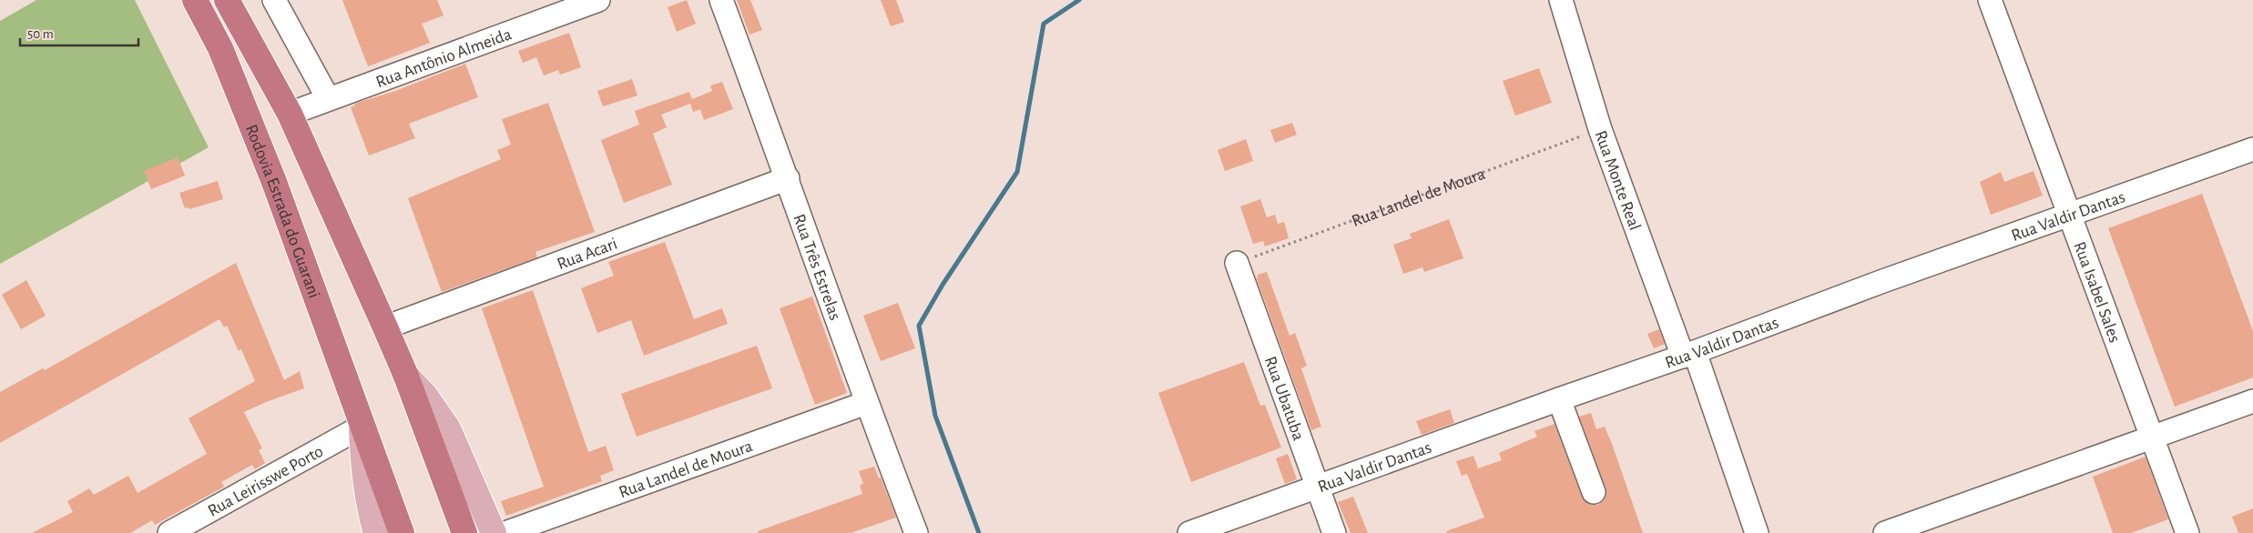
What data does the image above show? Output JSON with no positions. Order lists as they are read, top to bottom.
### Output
{
  "streets": {
    "highway": ["Rodovia Estrada do Guarani"],
    "street": [
      "Rua Antônio Almeida",
      "Rua Monte Real",
      "Rua Landel de Moura",
      "Rua Valdir Dantas",
      "Rua Acari",
      "Rua Três Estrelas",
      "Rua Isabel Sales",
      "Rua Ubatuba",
      "Rua Leirisswe Porto"
    ]
  },
  "crossings": [
    ["Rua Monte Real", "Rua Landel de Moura"],
    ["Rua Monte Real", "Rua Valdir Dantas"],
    ["Rua Landel de Moura", "Rua Três Estrelas"],
    ["Rua Landel de Moura", "Rua Ubatuba"],
    ["Rodovia Estrada do Guarani", "Rua Leirisswe Porto"],
    ["Rua Valdir Dantas", "Rua Isabel Sales"],
    ["Rua Valdir Dantas", "Rua Ubatuba"],
    ["Rua Acari", "Rua Três Estrelas"]
  ],
  "scale_bar": "50 m"
}
